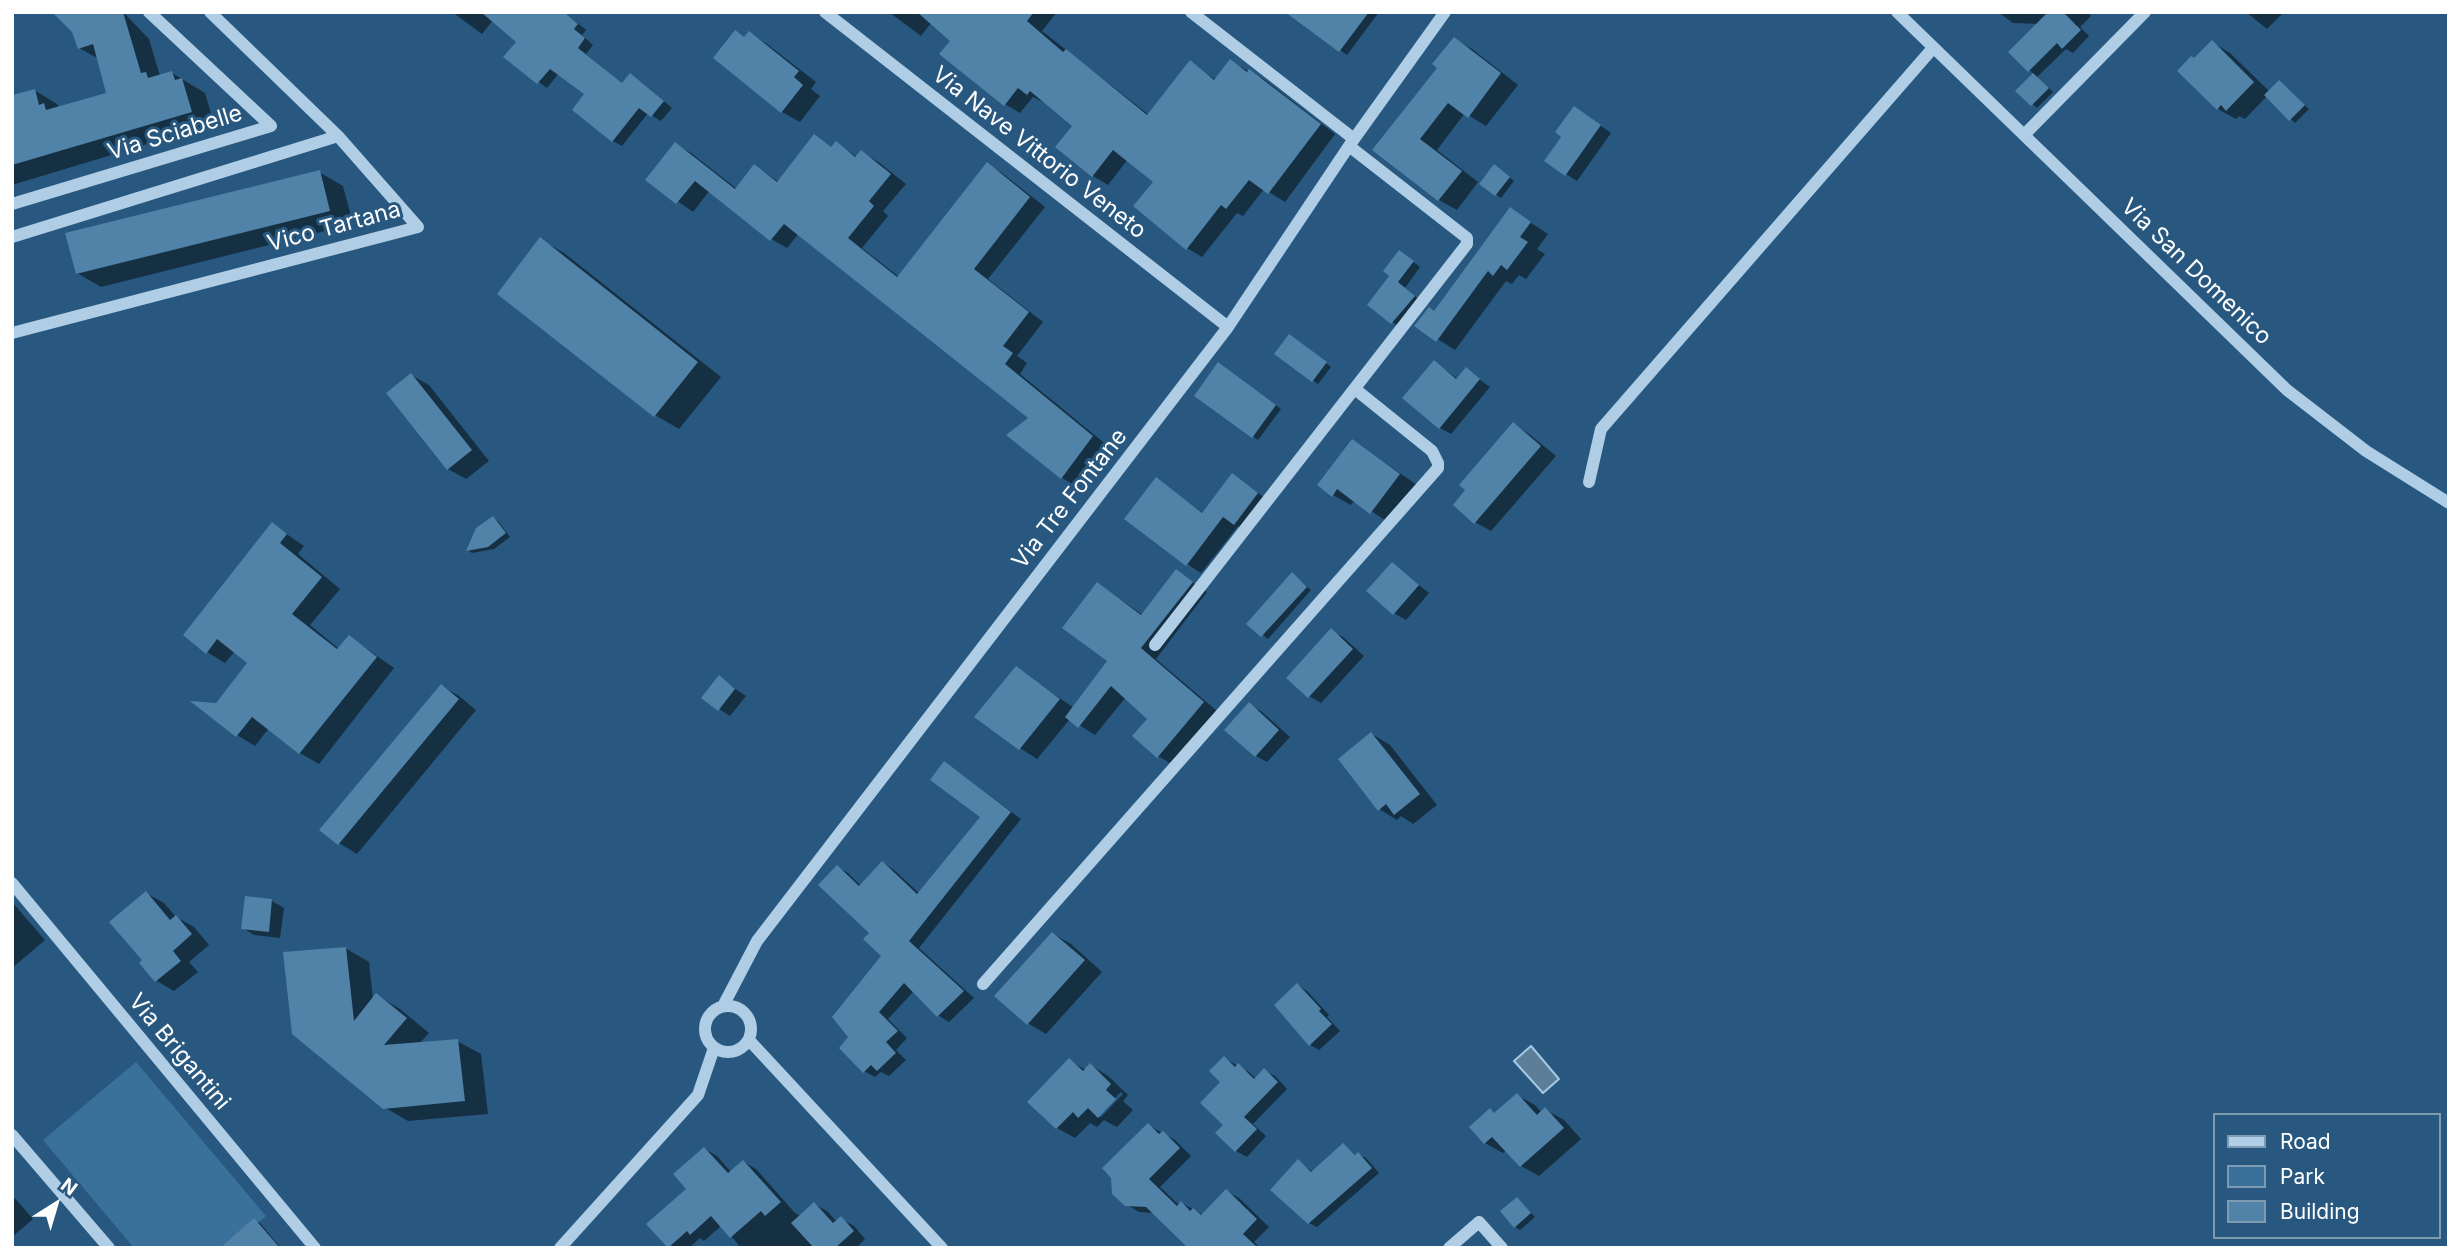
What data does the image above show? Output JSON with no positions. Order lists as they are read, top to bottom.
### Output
{
  "streets": {
    "street": [
      "Via Sciabelle",
      "Via Nave Vittorio Veneto",
      "Vico Tartana",
      "Via San Domenico",
      "Via Tre Fontane",
      "Via Brigantini"
    ]
  },
  "crossings": [
    ["Via Nave Vittorio Veneto", "Via Tre Fontane"]
  ],
  "legend": ["Road", "Park", "Building"],
  "north": "top right"
}
